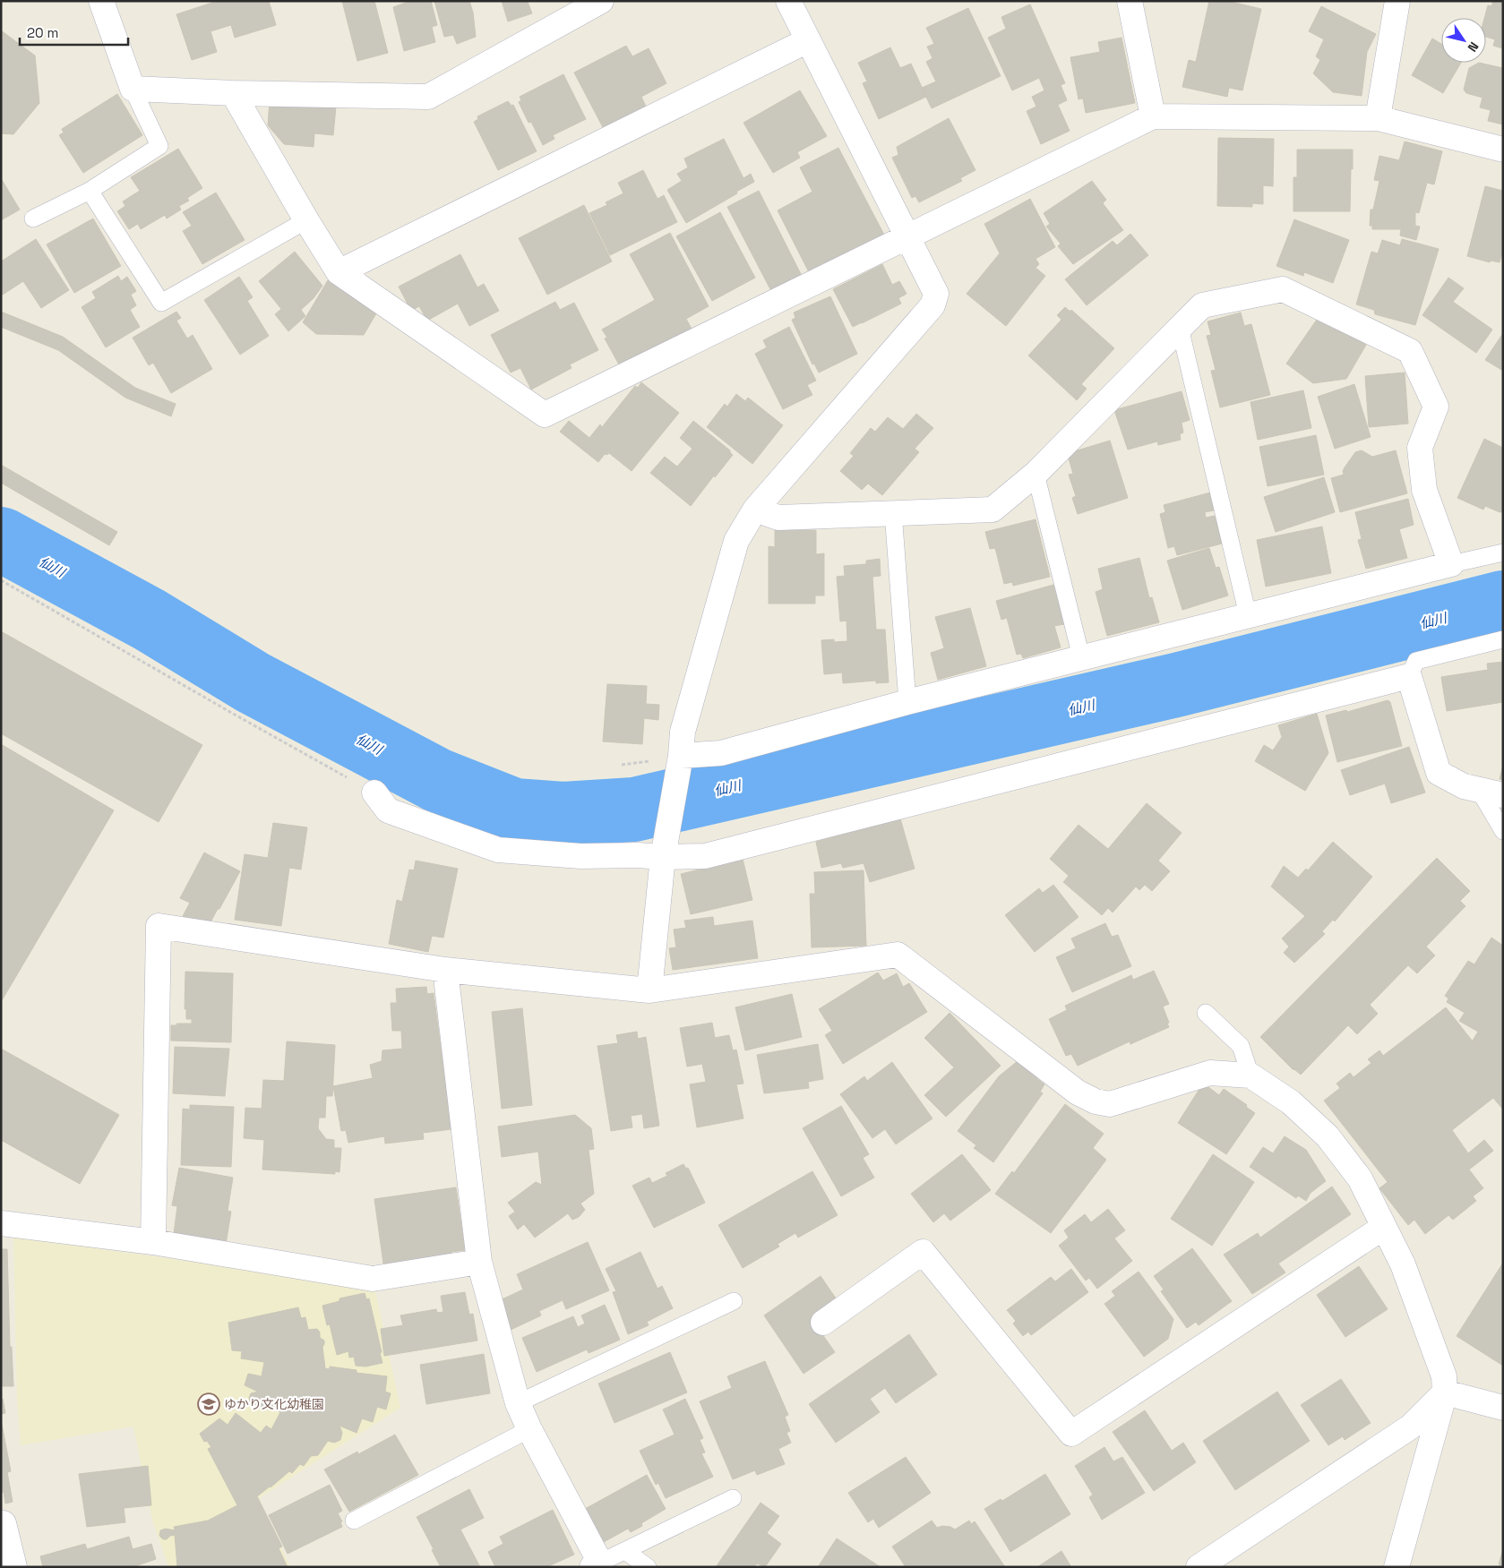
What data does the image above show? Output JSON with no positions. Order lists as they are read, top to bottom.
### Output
{
  "water": ["仙川"],
  "places": {
    "school or university": ["ゆかり文化幼稚園"]
  },
  "scale_bar": "20 m",
  "north": "bottom right"
}
